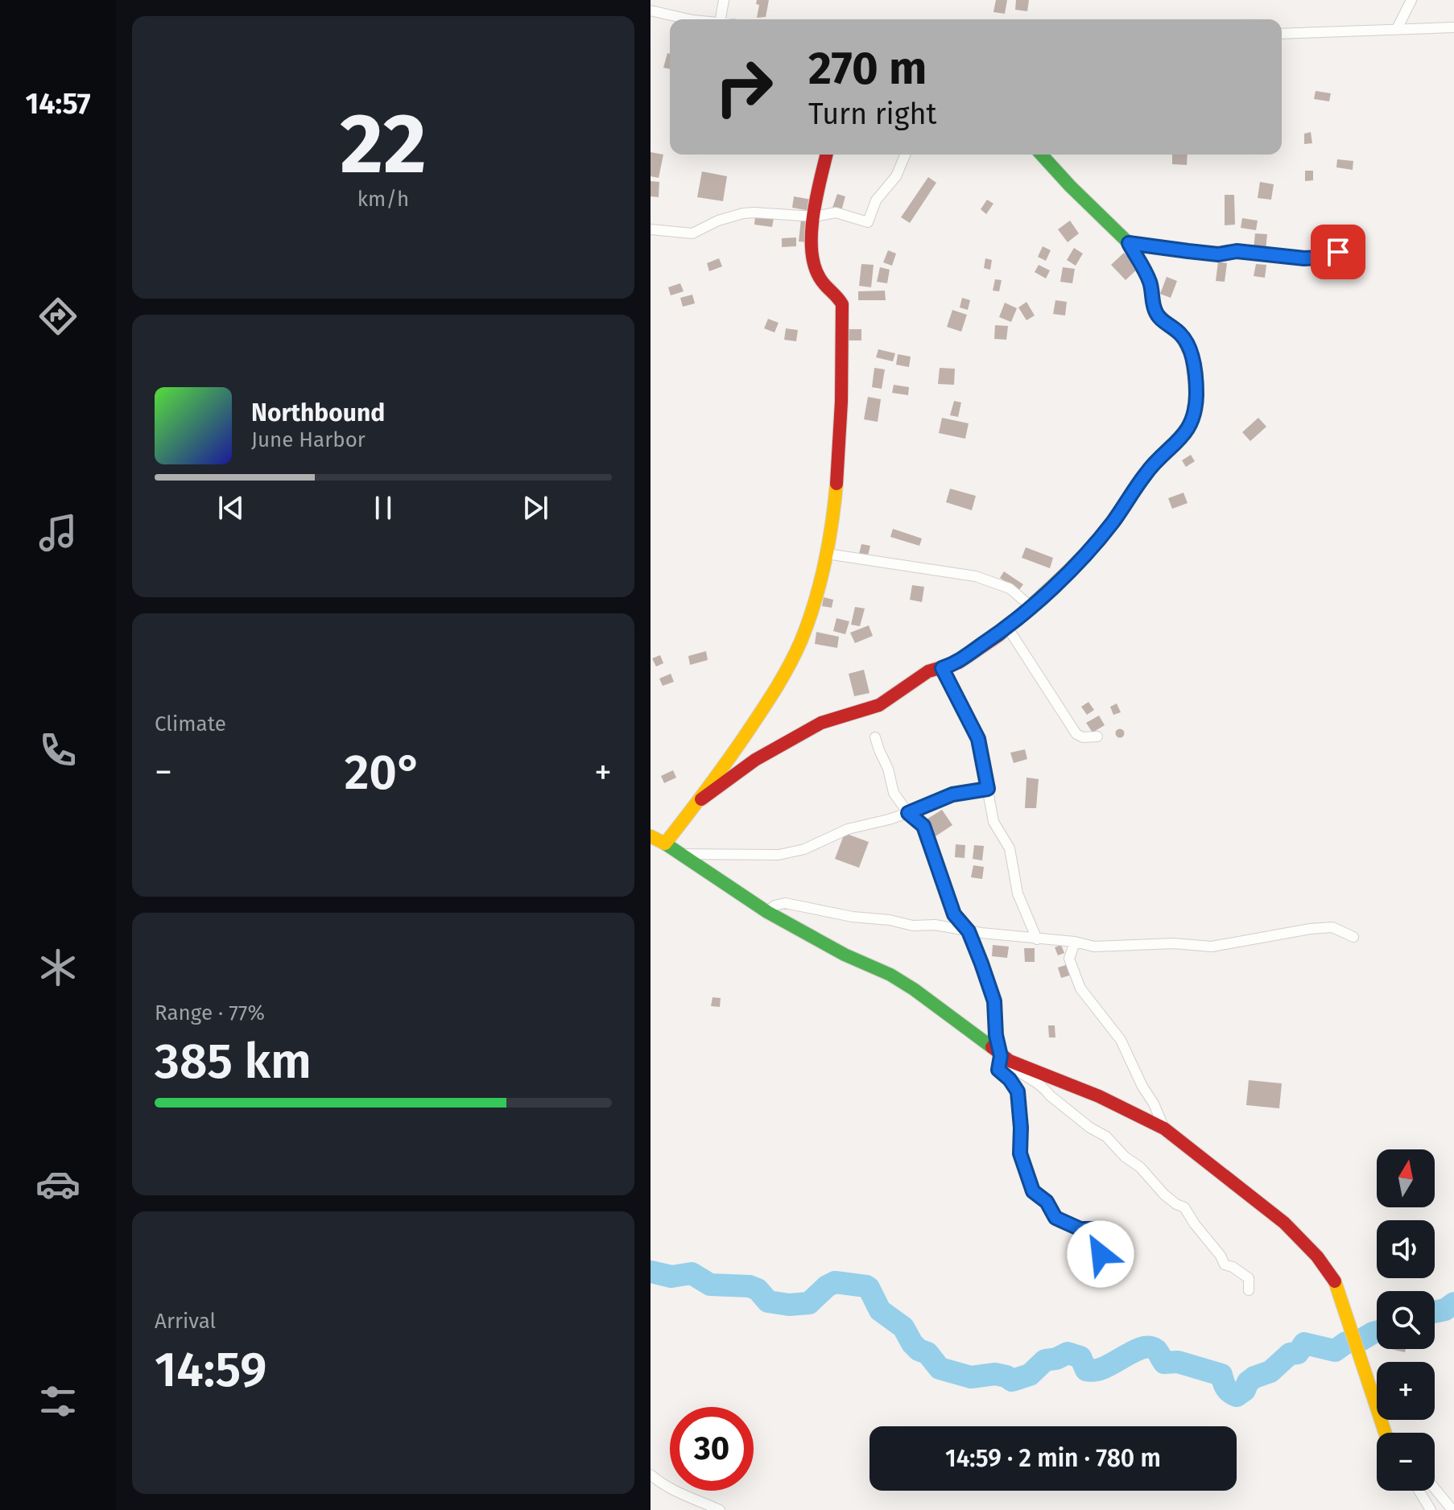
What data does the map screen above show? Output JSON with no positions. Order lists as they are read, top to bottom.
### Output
{
  "north": "top",
  "page": {
    "tabs": "14:57",
    "tile": [
      ["22", "km/h"],
      "Climate",
      ["Range · 77%", "385 km"],
      ["Arrival", "14:59"]
    ],
    "turn": ["270 m", "Turn right"],
    "song": ["Northbound", "June Harbor"],
    "heat": ["−", "20°", "+"],
    "map_buttons": ["+", "−"],
    "limit": "30",
    "trip": "14:59 · 2 min · 780 m"
  }
}
